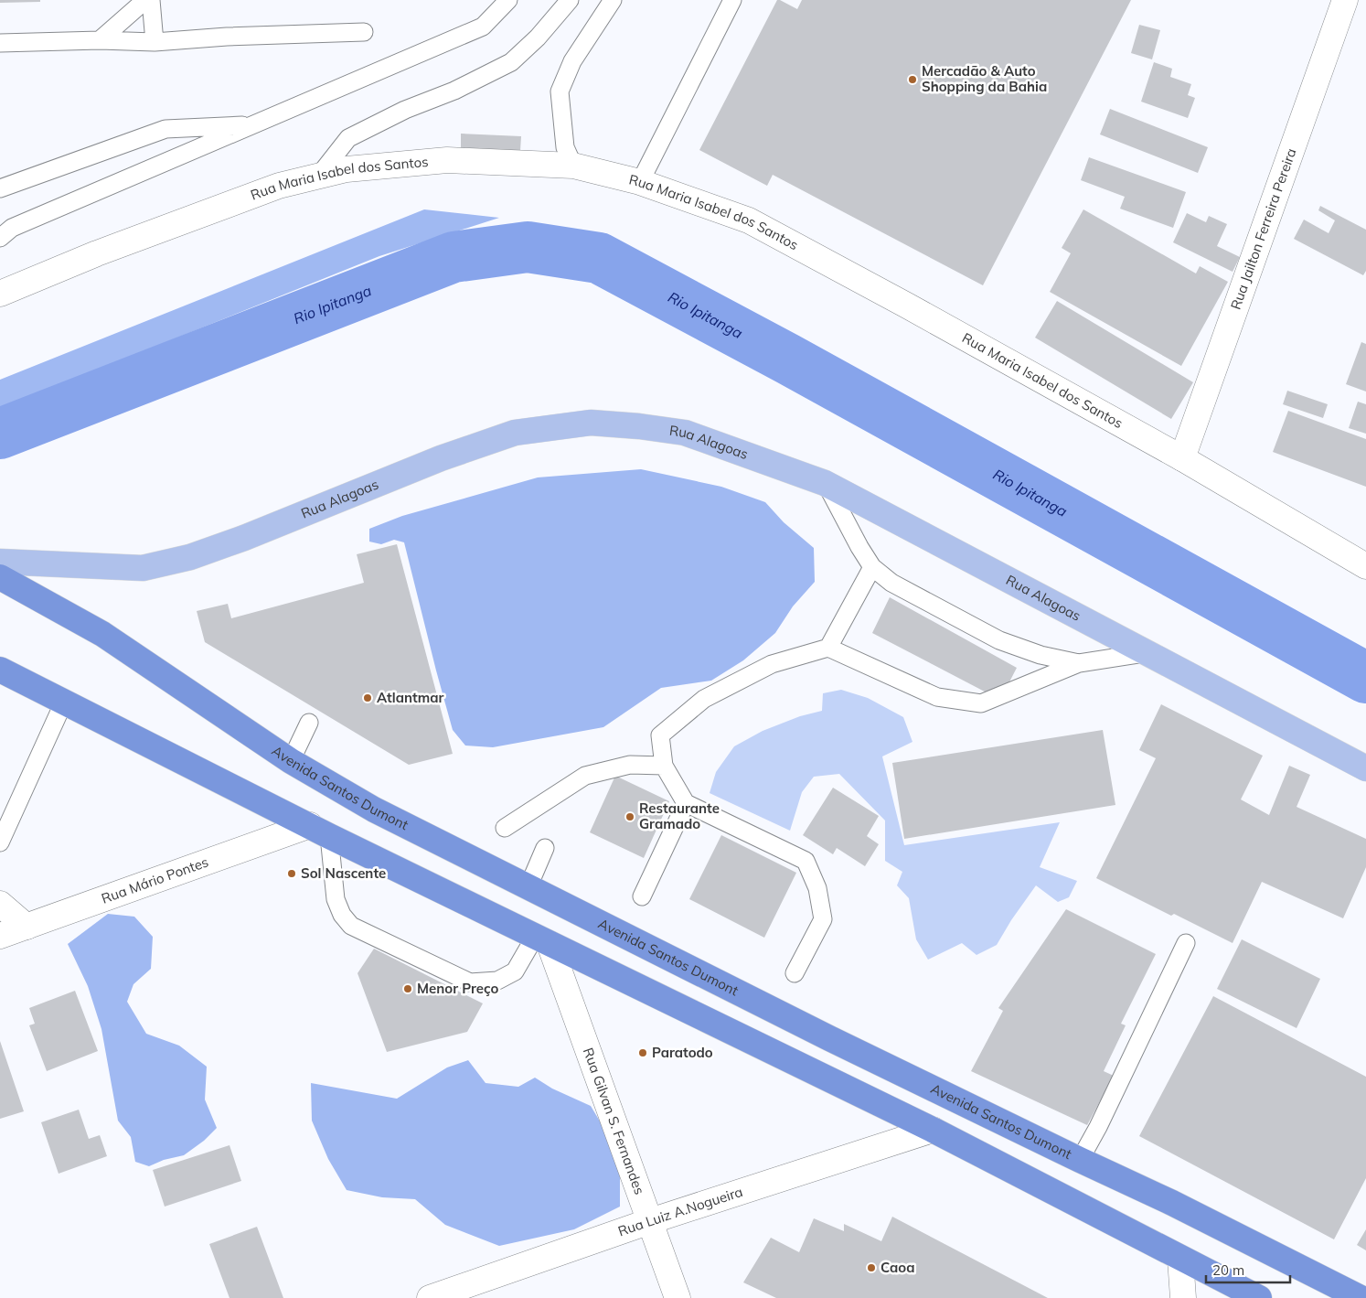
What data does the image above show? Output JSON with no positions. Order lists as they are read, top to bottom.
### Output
{
  "streets": {
    "highway": ["Avenida Santos Dumont"],
    "main road": ["Rua Alagoas"],
    "street": [
      "Rua Maria Isabel dos Santos",
      "Rua Jailton Ferreira Pereira",
      "Rua Mário Pontes",
      "Rua Gilvan S. Fernandes",
      "Rua Luiz A.Nogueira"
    ]
  },
  "crossings": [
    ["Rua Maria Isabel dos Santos", "Rua Jailton Ferreira Pereira"],
    ["Rua Gilvan S. Fernandes", "Rua Luiz A.Nogueira"]
  ],
  "water": ["Rio Ipitanga"],
  "places": [
    "Mercadão & Auto Shopping da Bahia",
    "Atlantmar",
    "Restaurante Gramado",
    "Sol Nascente",
    "Menor Preço",
    "Paratodo",
    "Caoa"
  ],
  "scale_bar": "20 m"
}
